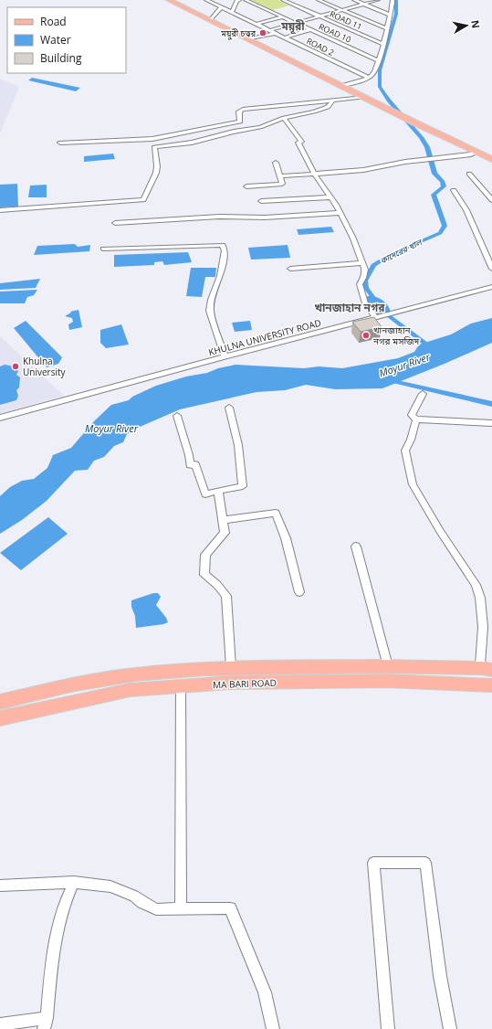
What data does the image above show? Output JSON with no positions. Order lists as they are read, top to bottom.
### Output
{
  "streets": {
    "main road": ["MA BARI ROAD"],
    "street": [
      "ROAD 11",
      "ROAD 10",
      "ROAD 2",
      "KHULNA UNIVERSITY ROAD"
    ]
  },
  "districts": ["ময়ূরী", "খানজাহান নগর"],
  "water": ["কাদেরের খাল", "Moyur River"],
  "places": ["ময়ুরী চত্বর", "খানজাহান নগর মসজিদ", "Khulna University"],
  "legend": ["Road", "Water", "Building"],
  "north": "right"
}
